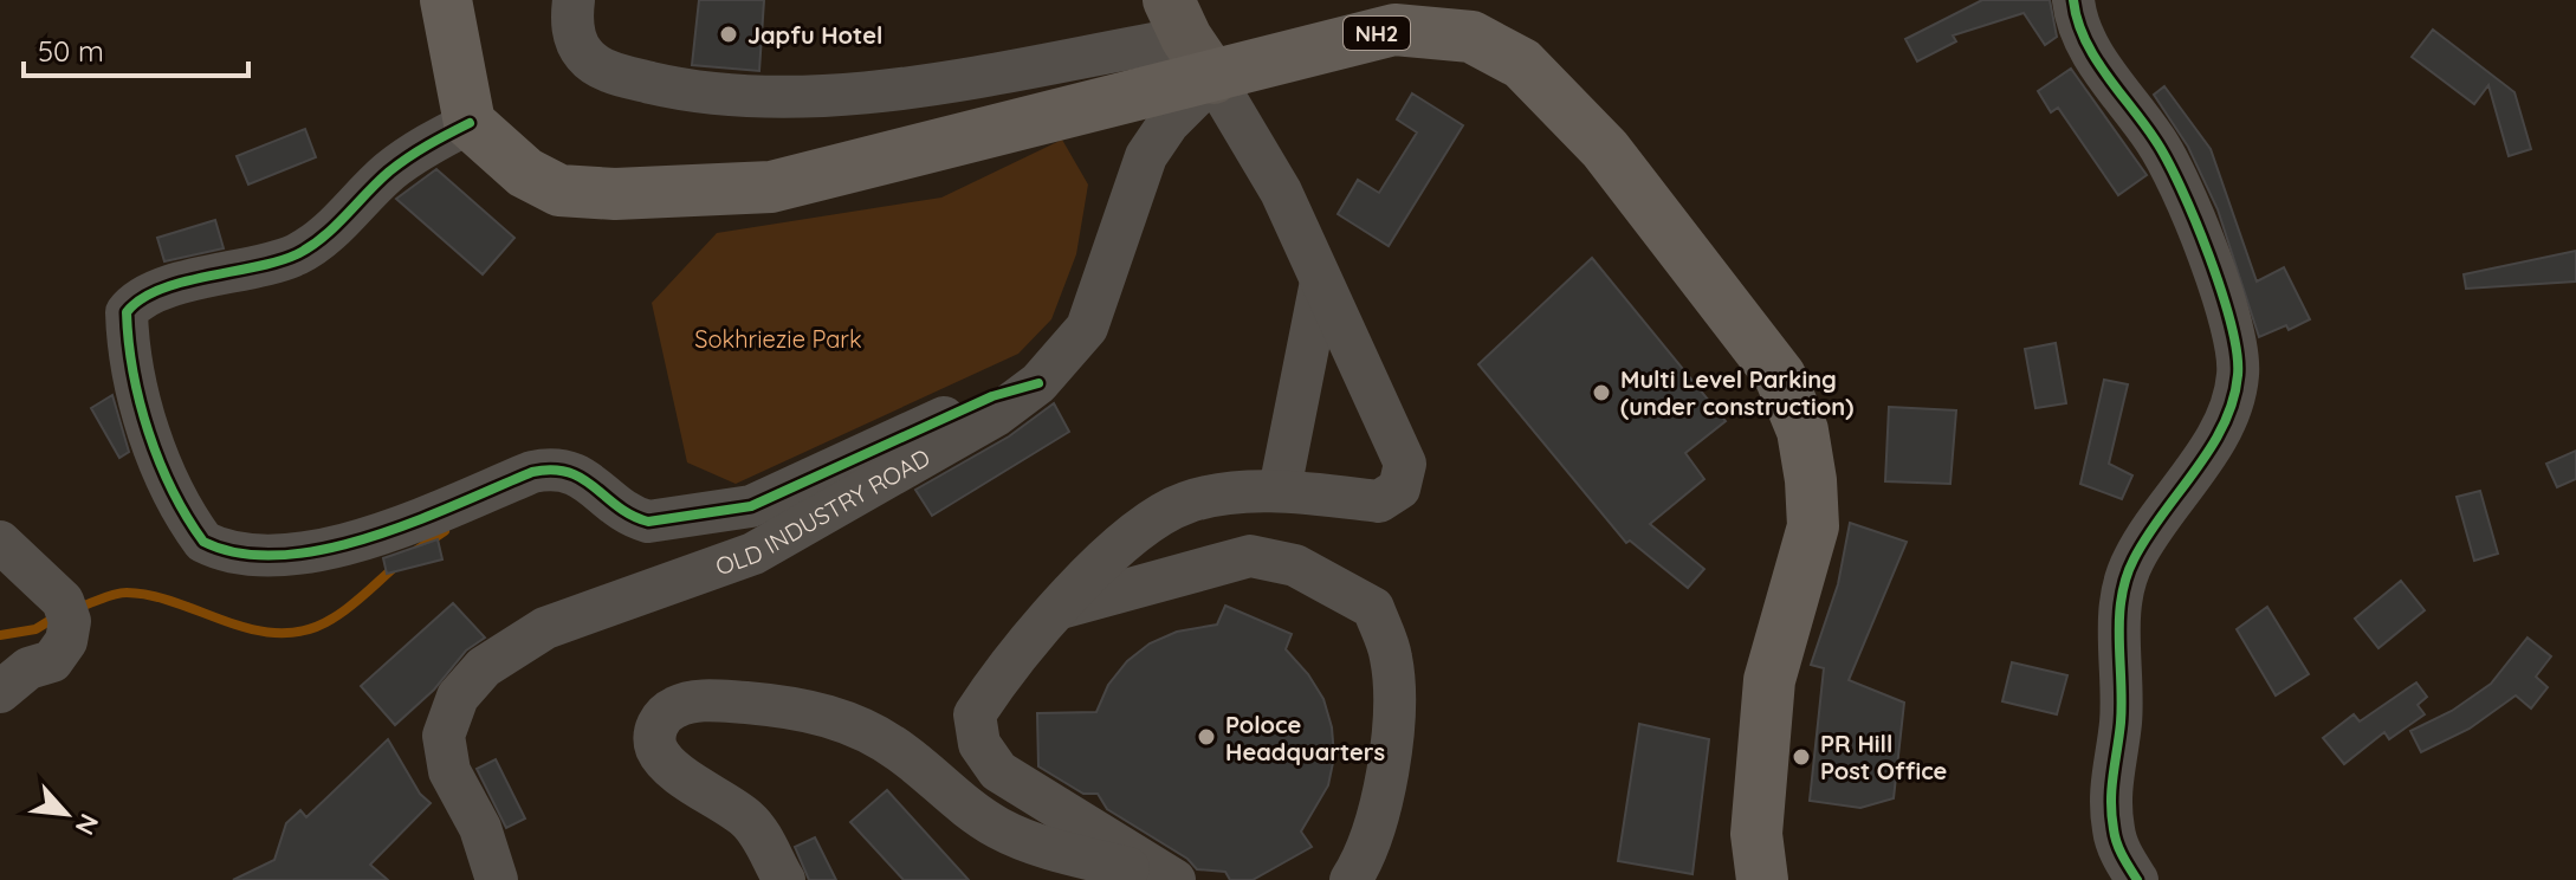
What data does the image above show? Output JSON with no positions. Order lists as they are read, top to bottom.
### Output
{
  "streets": {
    "highway": ["NH2"],
    "street": ["OLD INDUSTRY ROAD"]
  },
  "crossings": [
    ["NH2", "OLD INDUSTRY ROAD"]
  ],
  "parks": ["Sokhriezie Park"],
  "places": [
    "Japfu Hotel",
    "Multi Level Parking (under construction)",
    "Poloce Headquarters",
    "PR Hill Post Office"
  ],
  "scale_bar": "50 m",
  "north": "bottom right"
}
